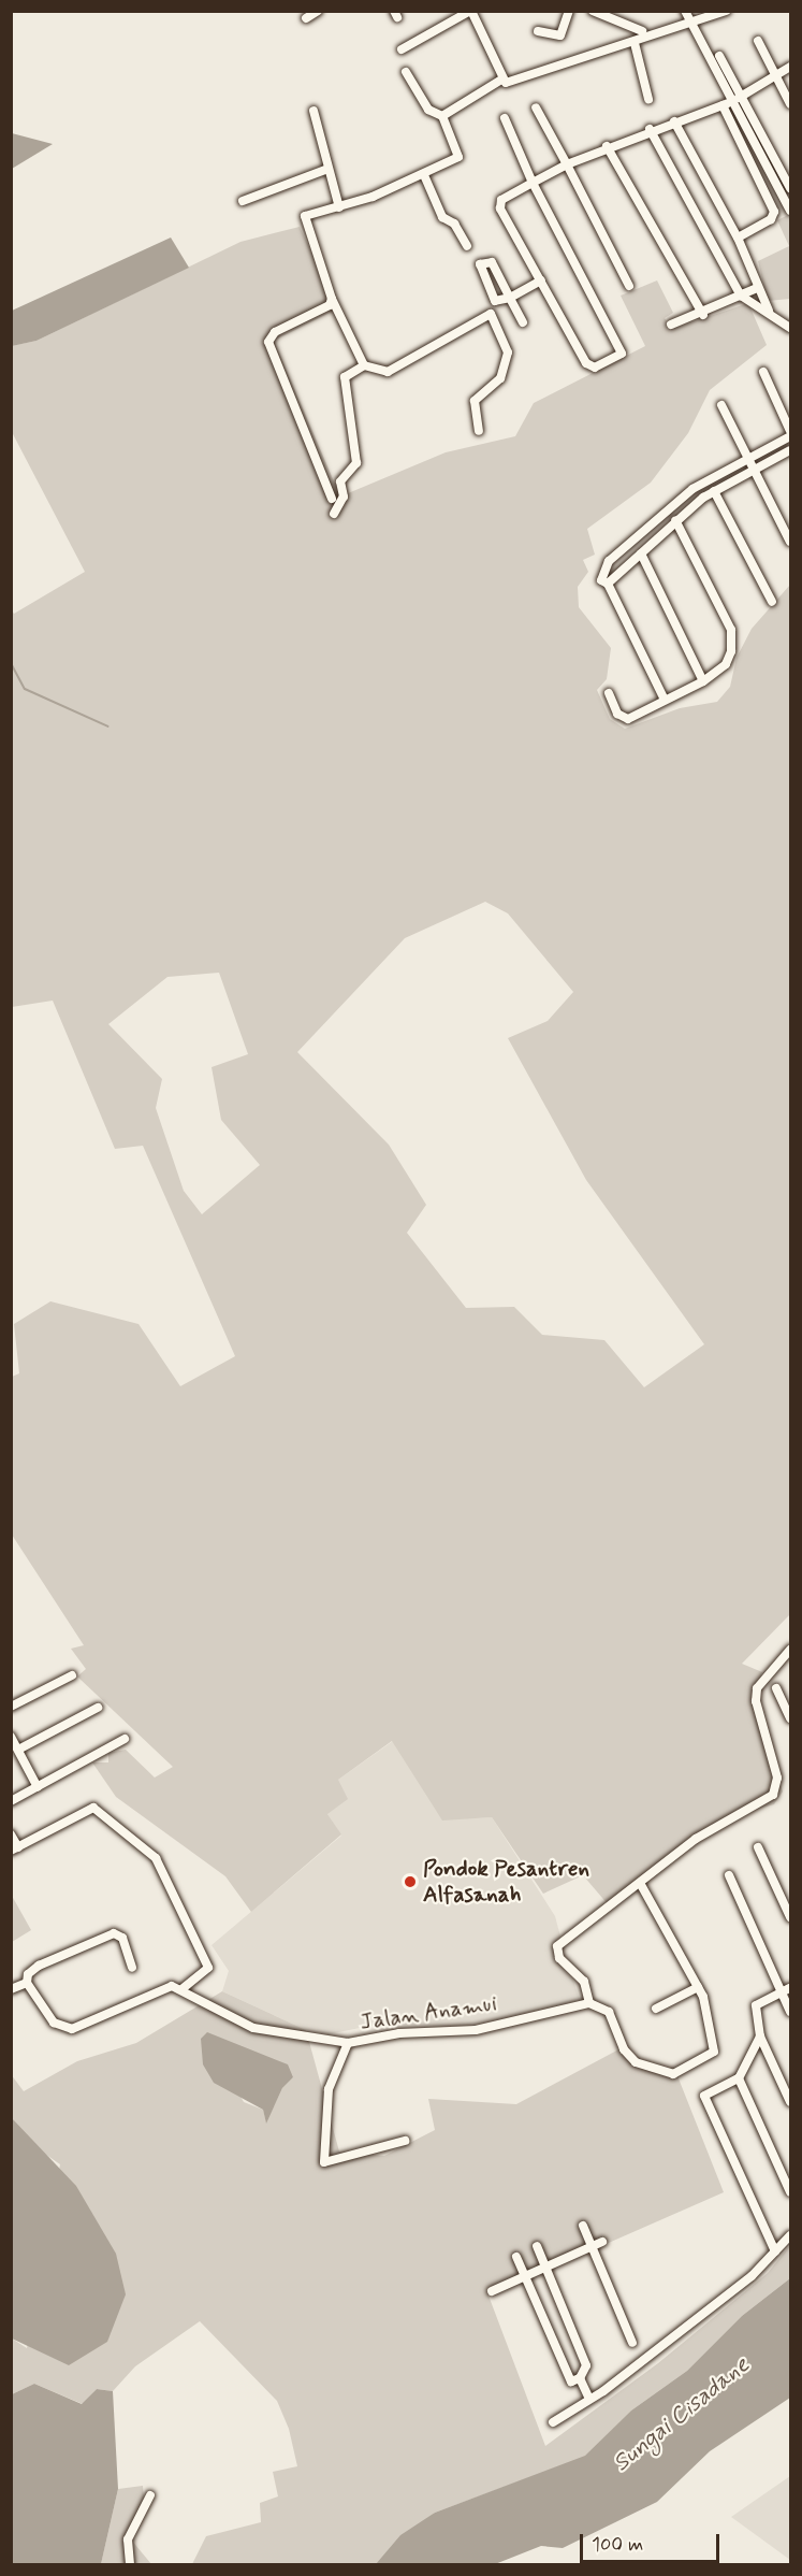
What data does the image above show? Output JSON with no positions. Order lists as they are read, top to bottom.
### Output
{
  "streets": {
    "street": ["Jalan Anamui"]
  },
  "water": ["Sungai Cisadane"],
  "places": ["Pondok Pesantren Alfasanah"],
  "scale_bar": "100 m"
}
